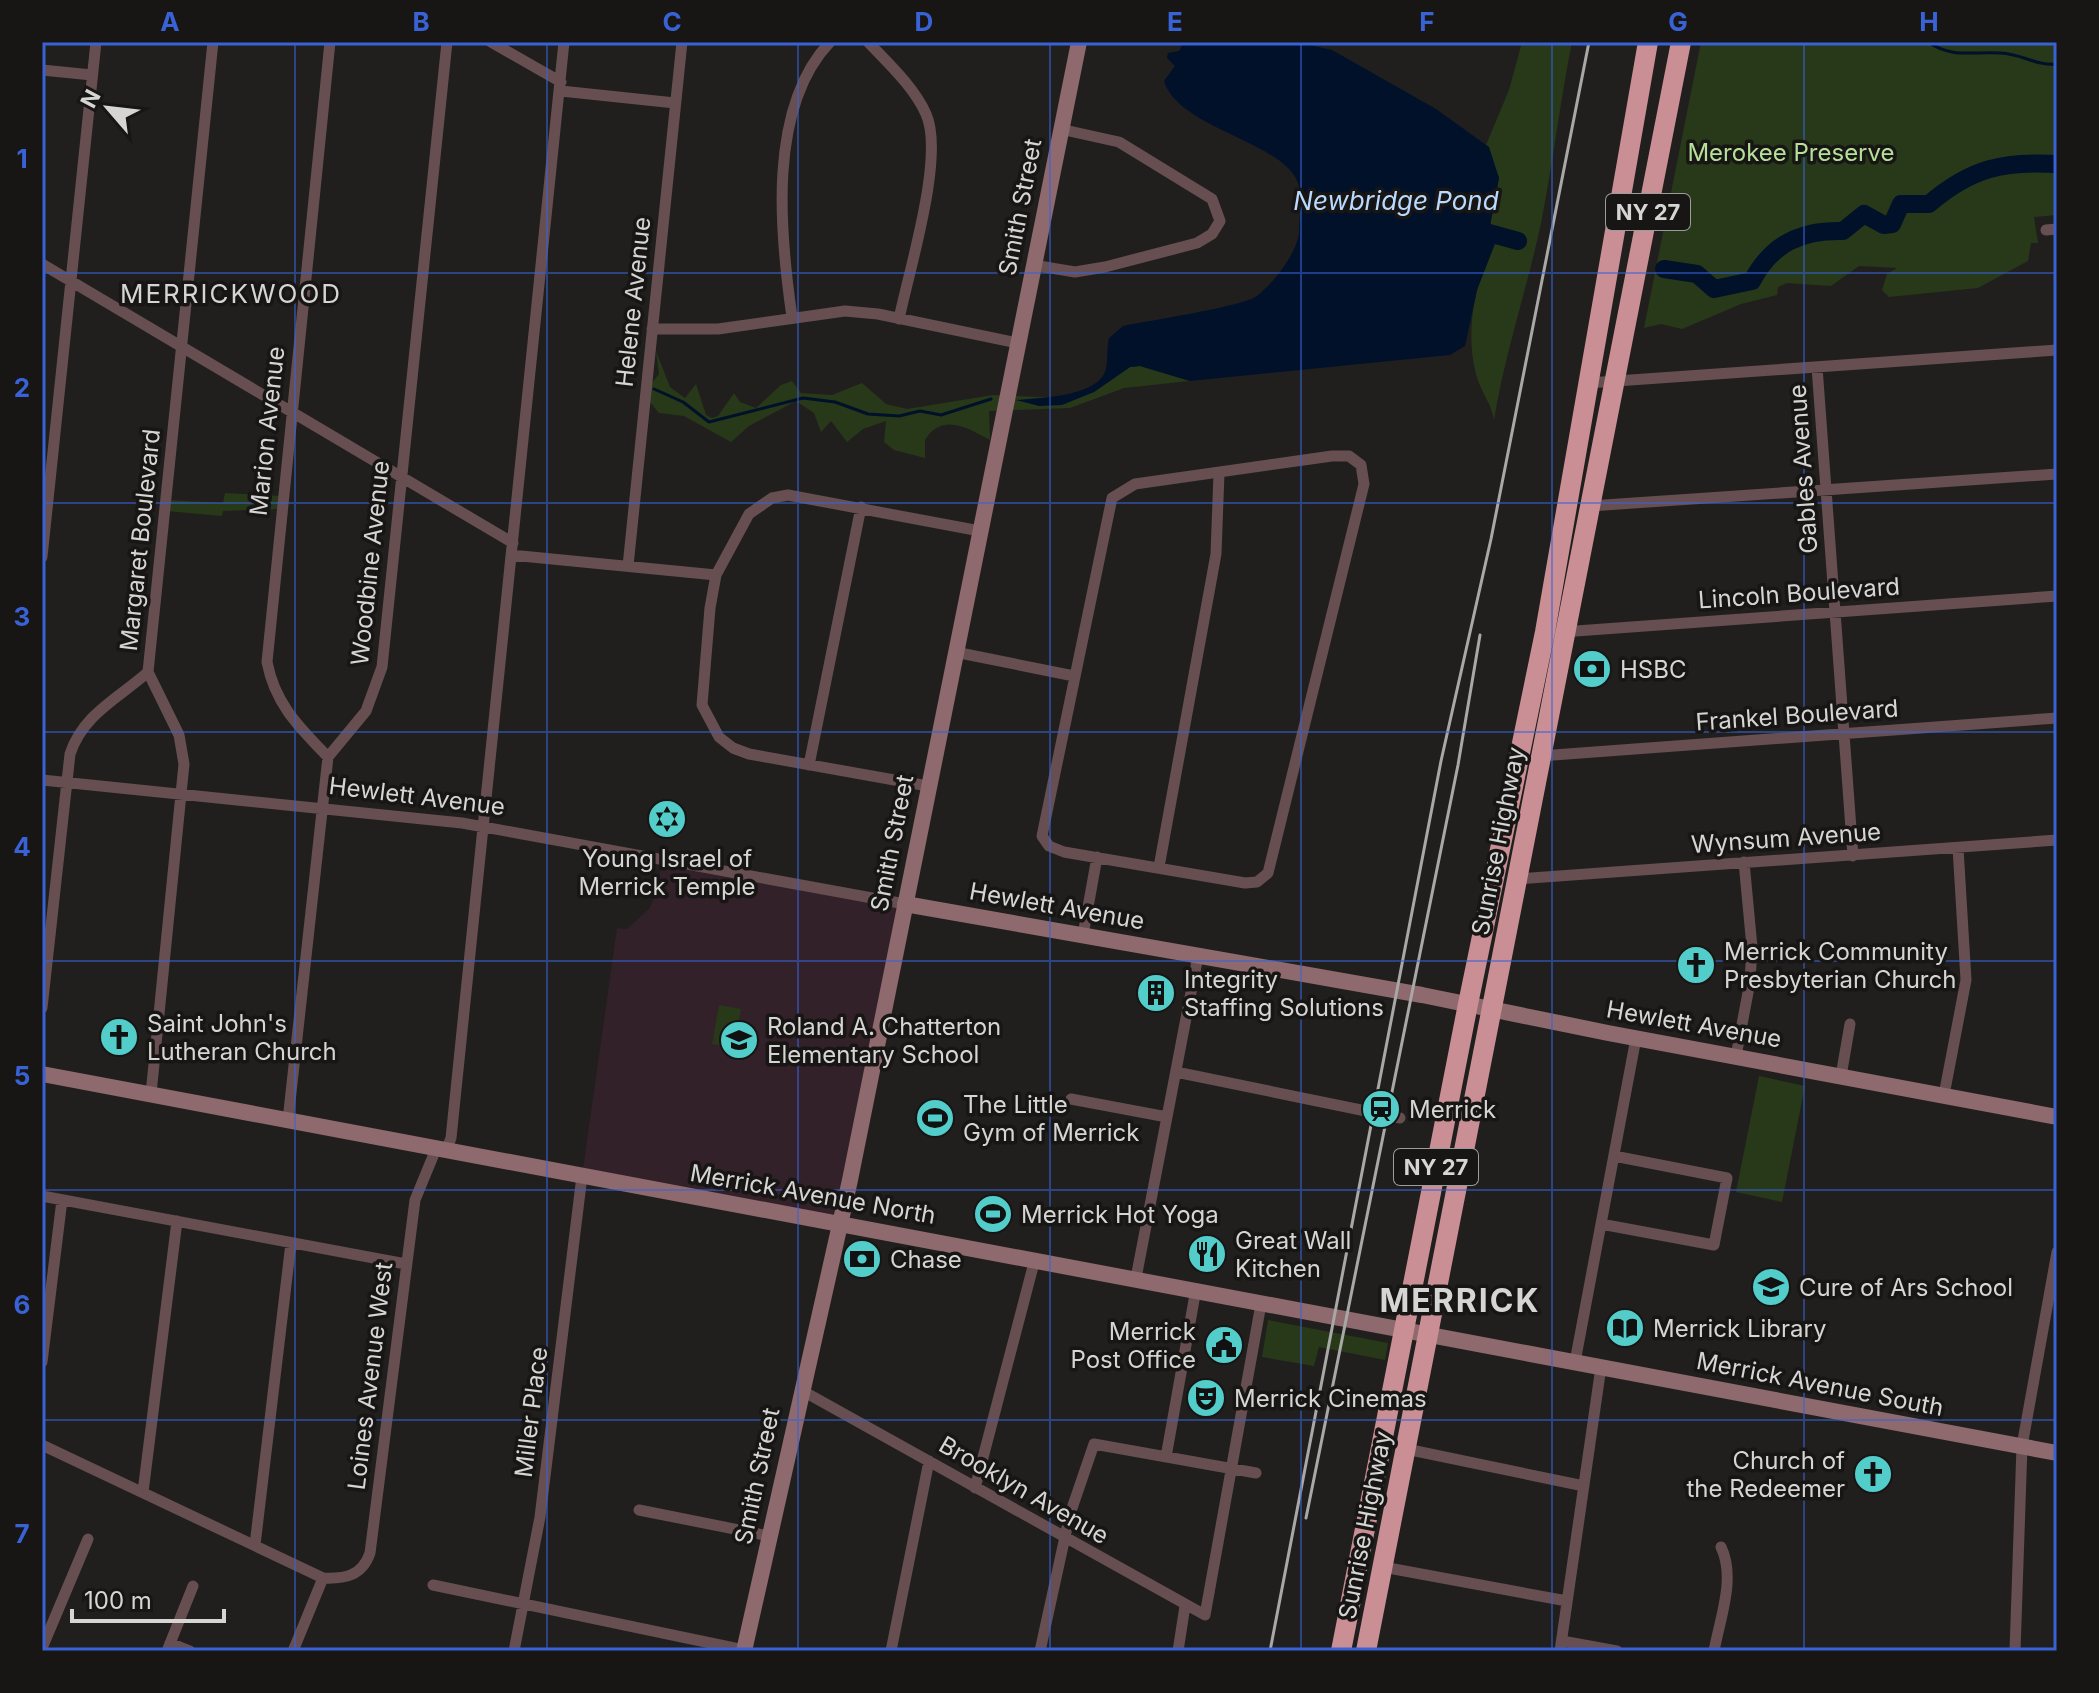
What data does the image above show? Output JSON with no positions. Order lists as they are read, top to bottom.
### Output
{
  "streets": {
    "highway": ["NY 27", "Sunrise Highway"],
    "street": [
      "Smith Street",
      "Helene Avenue",
      "Marion Avenue",
      "Gables Avenue",
      "Margaret Boulevard",
      "Woodbine Avenue",
      "Lincoln Boulevard",
      "Frankel Boulevard",
      "Hewlett Avenue",
      "Wynsum Avenue",
      "Merrick Avenue North",
      "Loines Avenue West",
      "Merrick Avenue South",
      "Miller Place",
      "Brooklyn Avenue"
    ]
  },
  "crossings": [
    ["Smith Street", "Hewlett Avenue"],
    ["Smith Street", "Merrick Avenue North"],
    ["Smith Street", "Brooklyn Avenue"],
    ["Marion Avenue", "Woodbine Avenue"],
    ["Gables Avenue", "Lincoln Boulevard"],
    ["Gables Avenue", "Frankel Boulevard"],
    ["Gables Avenue", "Wynsum Avenue"],
    ["Margaret Boulevard", "Hewlett Avenue"],
    ["Lincoln Boulevard", "Sunrise Highway"],
    ["Frankel Boulevard", "Sunrise Highway"],
    ["Hewlett Avenue", "Sunrise Highway"],
    ["Hewlett Avenue", "Loines Avenue West"],
    ["Wynsum Avenue", "Sunrise Highway"],
    ["Sunrise Highway", "Merrick Avenue North"],
    ["Merrick Avenue North", "Loines Avenue West"],
    ["Merrick Avenue North", "Merrick Avenue South"],
    ["Merrick Avenue North", "Miller Place"]
  ],
  "districts": ["MERRICKWOOD", "MERRICK"],
  "water": ["Newbridge Pond"],
  "parks": ["Merokee Preserve"],
  "places": {
    "bank": ["HSBC", "Chase"],
    "synagogue": ["Young Israel of Merrick Temple"],
    "church": ["Merrick Community Presbyterian Church", "Saint John's Lutheran Church", "Church of the Redeemer"],
    "building": ["Integrity Staffing Solutions"],
    "school or university": ["Roland A. Chatterton Elementary School", "Cure of Ars School"],
    "station": ["Merrick"],
    "sports": ["The Little Gym of Merrick", "Merrick Hot Yoga"],
    "restaurant": ["Great Wall Kitchen"],
    "library": ["Merrick Library"],
    "public building": ["Merrick Post Office"],
    "theatre": ["Merrick Cinemas"]
  },
  "scale_bar": "100 m",
  "north": "top left",
  "grid": {
    "columns": [
      "A",
      "B",
      "C",
      "D",
      "E",
      "F",
      "G",
      "H"
    ],
    "rows": [
      "1",
      "2",
      "3",
      "4",
      "5",
      "6",
      "7"
    ]
  }
}
